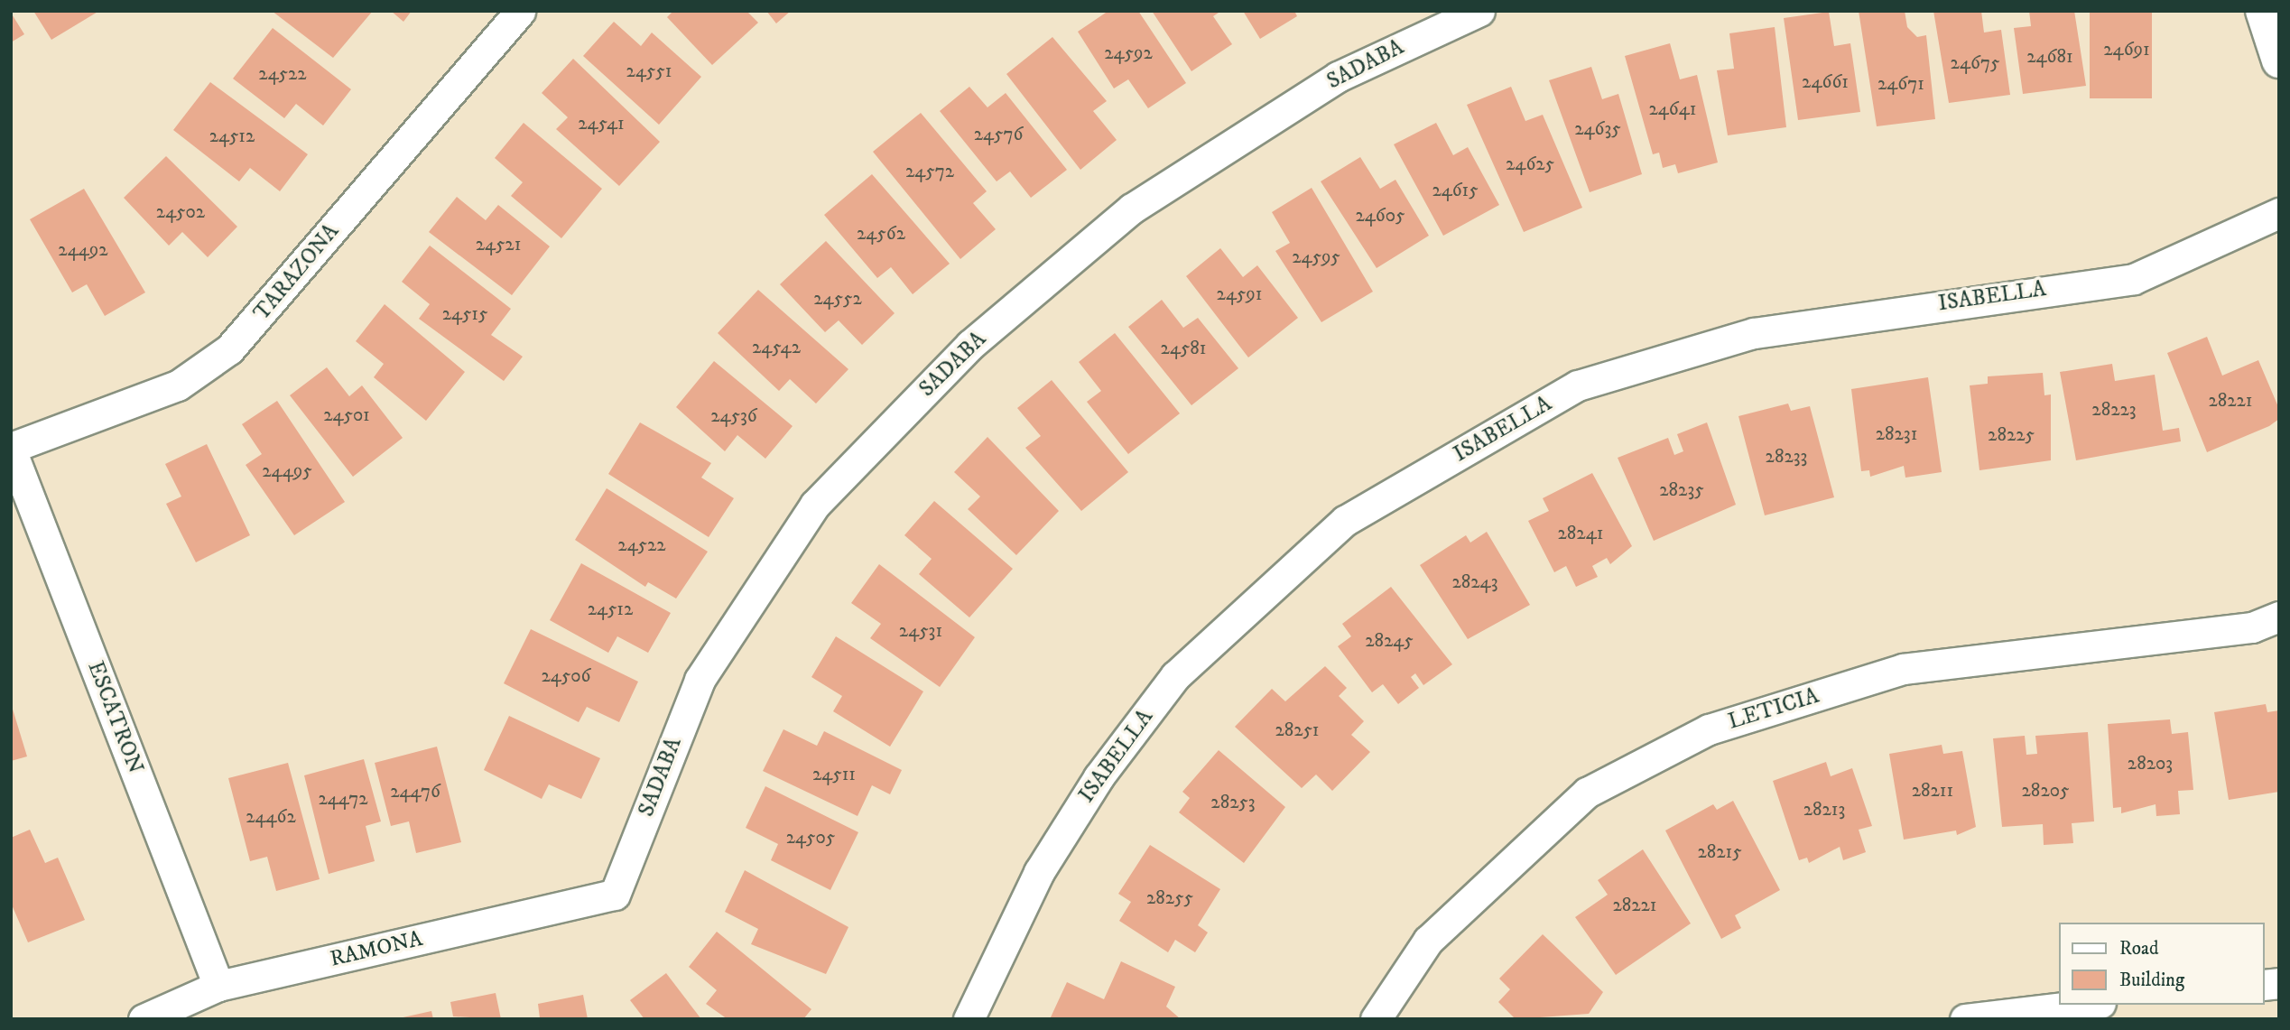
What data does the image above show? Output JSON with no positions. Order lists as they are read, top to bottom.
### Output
{
  "streets": {
    "street": [
      "SADABA",
      "TARAZONA",
      "ISABELLA",
      "LETICIA",
      "ESCATRON",
      "RAMONA"
    ]
  },
  "crossings": [
    ["SADABA", "RAMONA"],
    ["TARAZONA", "ESCATRON"],
    ["ESCATRON", "RAMONA"]
  ],
  "house_numbers": [
    "24691",
    "24592",
    "24681",
    "24675",
    "24551",
    "24522",
    "24661",
    "24671",
    "24641",
    "24541",
    "24635",
    "24576",
    "24512",
    "24625",
    "24572",
    "24615",
    "24502",
    "24605",
    "24562",
    "24521",
    "24492",
    "24595",
    "24591",
    "24552",
    "24515",
    "24542",
    "24581",
    "28221",
    "28223",
    "24501",
    "24536",
    "28231",
    "28225",
    "28233",
    "24495",
    "28235",
    "28241",
    "24522",
    "28243",
    "24512",
    "24531",
    "28245",
    "24506",
    "28251",
    "28203",
    "24511",
    "28211",
    "28205",
    "24476",
    "24472",
    "28253",
    "28213",
    "24462",
    "24505",
    "28215",
    "28255",
    "28221"
  ],
  "legend": ["Road", "Building"]
}
